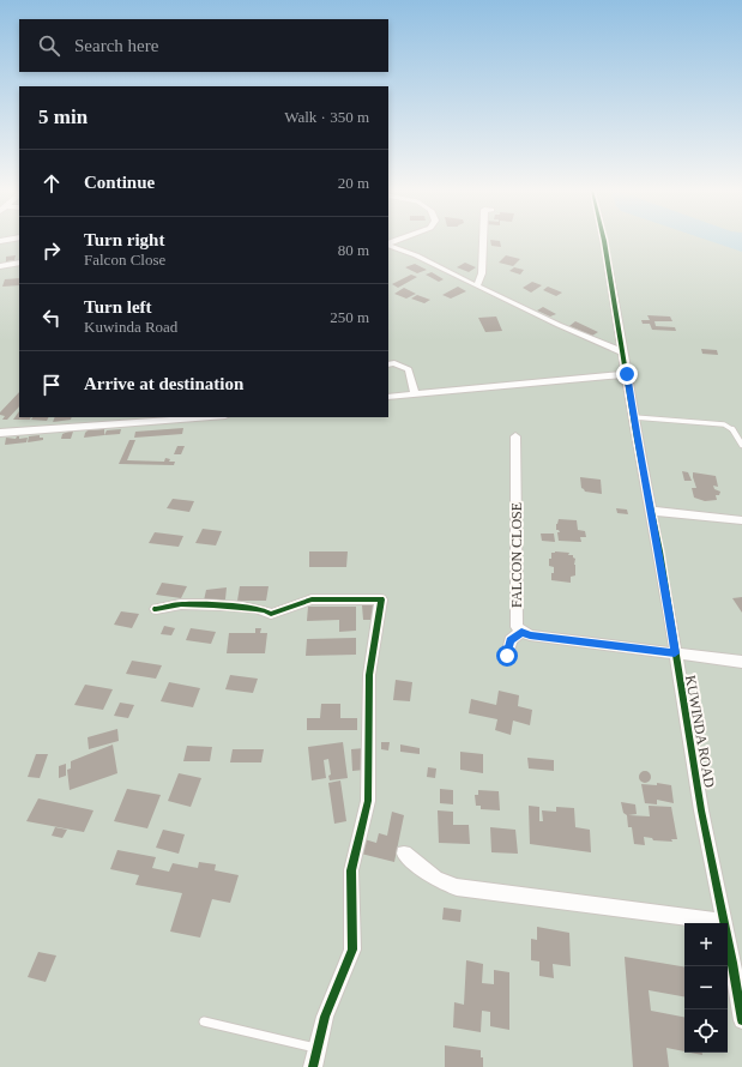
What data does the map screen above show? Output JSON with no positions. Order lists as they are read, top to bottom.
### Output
{
  "streets": {
    "street": ["FALCON CLOSE", "KUWINDA ROAD"]
  },
  "page": {
    "search": "Search here",
    "heading": ["5 min", "Walk · 350 m"],
    "list": [
      ["Continue", "20 m"],
      ["Turn right", "Falcon Close", "80 m"],
      ["Turn left", "Kuwinda Road", "250 m"],
      "Arrive at destination"
    ],
    "map_buttons": ["+", "−"]
  }
}
